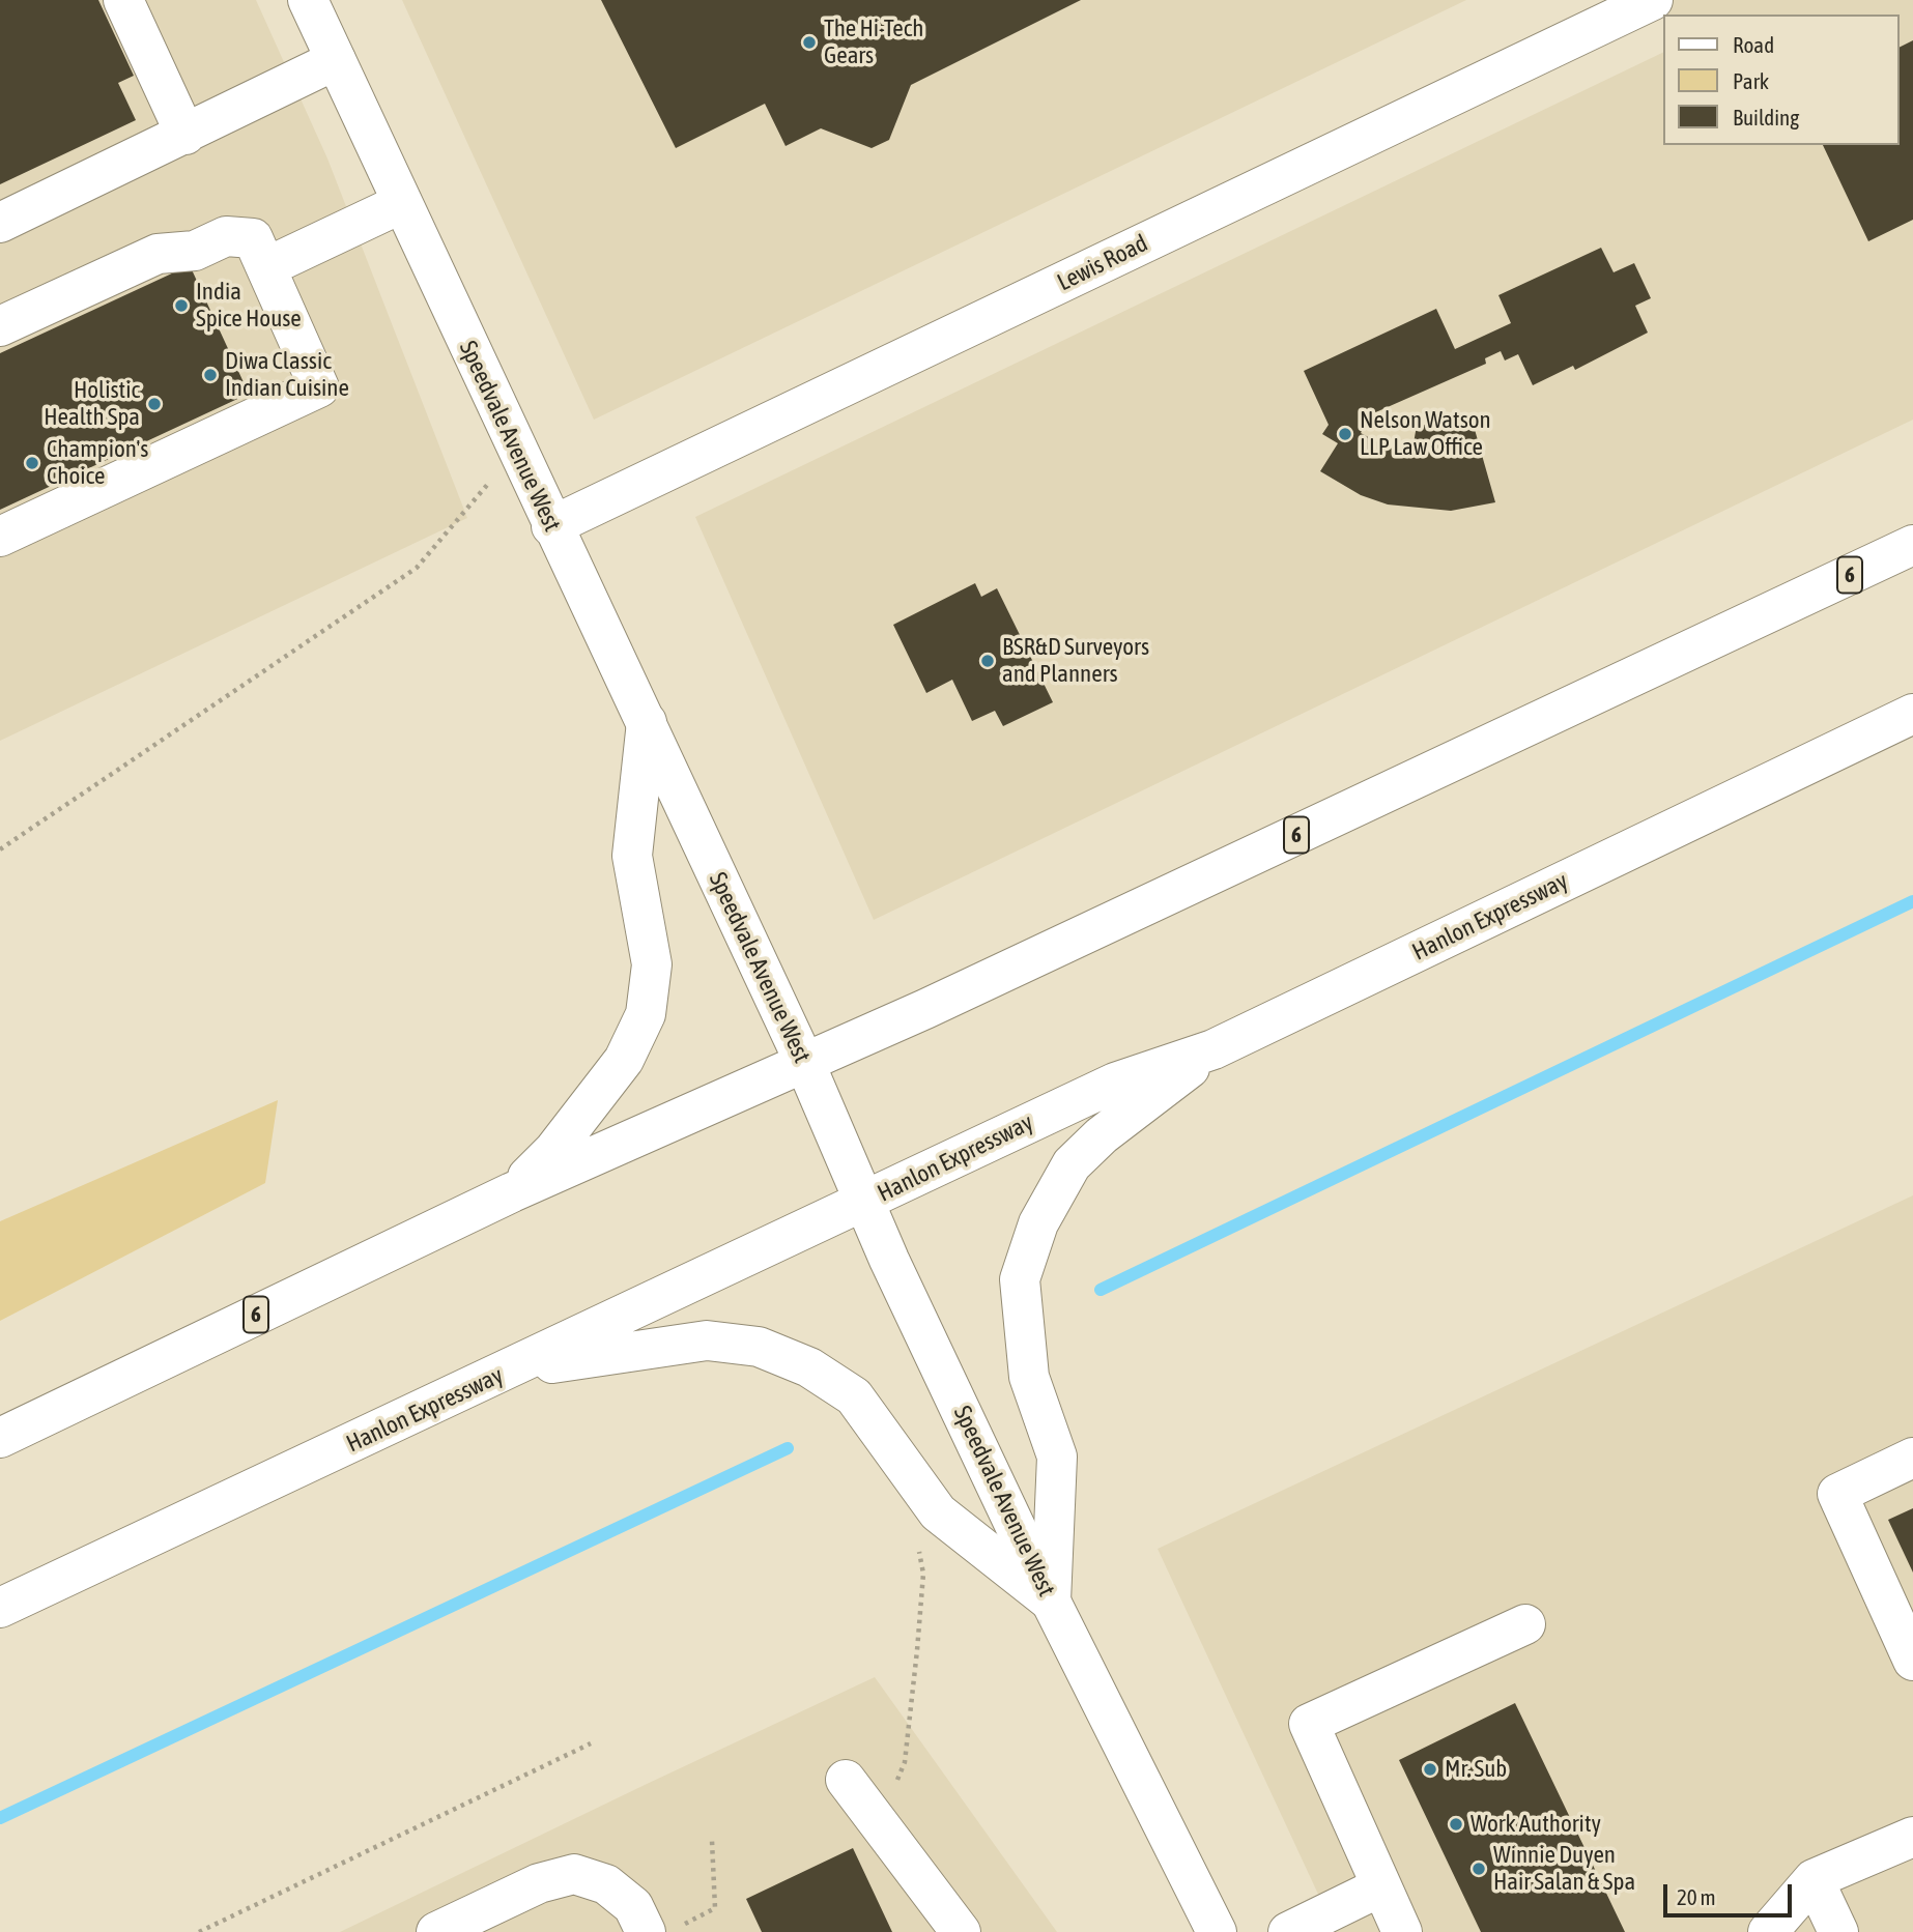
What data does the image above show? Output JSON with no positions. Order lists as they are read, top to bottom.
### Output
{
  "streets": {
    "main road": [
      "Lewis Road",
      "Speedvale Avenue West",
      "6",
      "Hanlon Expressway"
    ]
  },
  "crossings": [
    ["Lewis Road", "Speedvale Avenue West"],
    ["Speedvale Avenue West", "6"],
    ["Speedvale Avenue West", "Hanlon Expressway"]
  ],
  "places": [
    "The Hi-Tech Gears",
    "India Spice House",
    "Diwa Classic Indian Cuisine",
    "Holistic Health Spa",
    "Nelson Watson LLP Law Office",
    "Champion's Choice",
    "BSR&D Surveyors and Planners",
    "Mr. Sub",
    "Work Authority",
    "Winnie Duyen Hair Salan & Spa"
  ],
  "legend": ["Road", "Park", "Building"],
  "scale_bar": "20 m"
}
